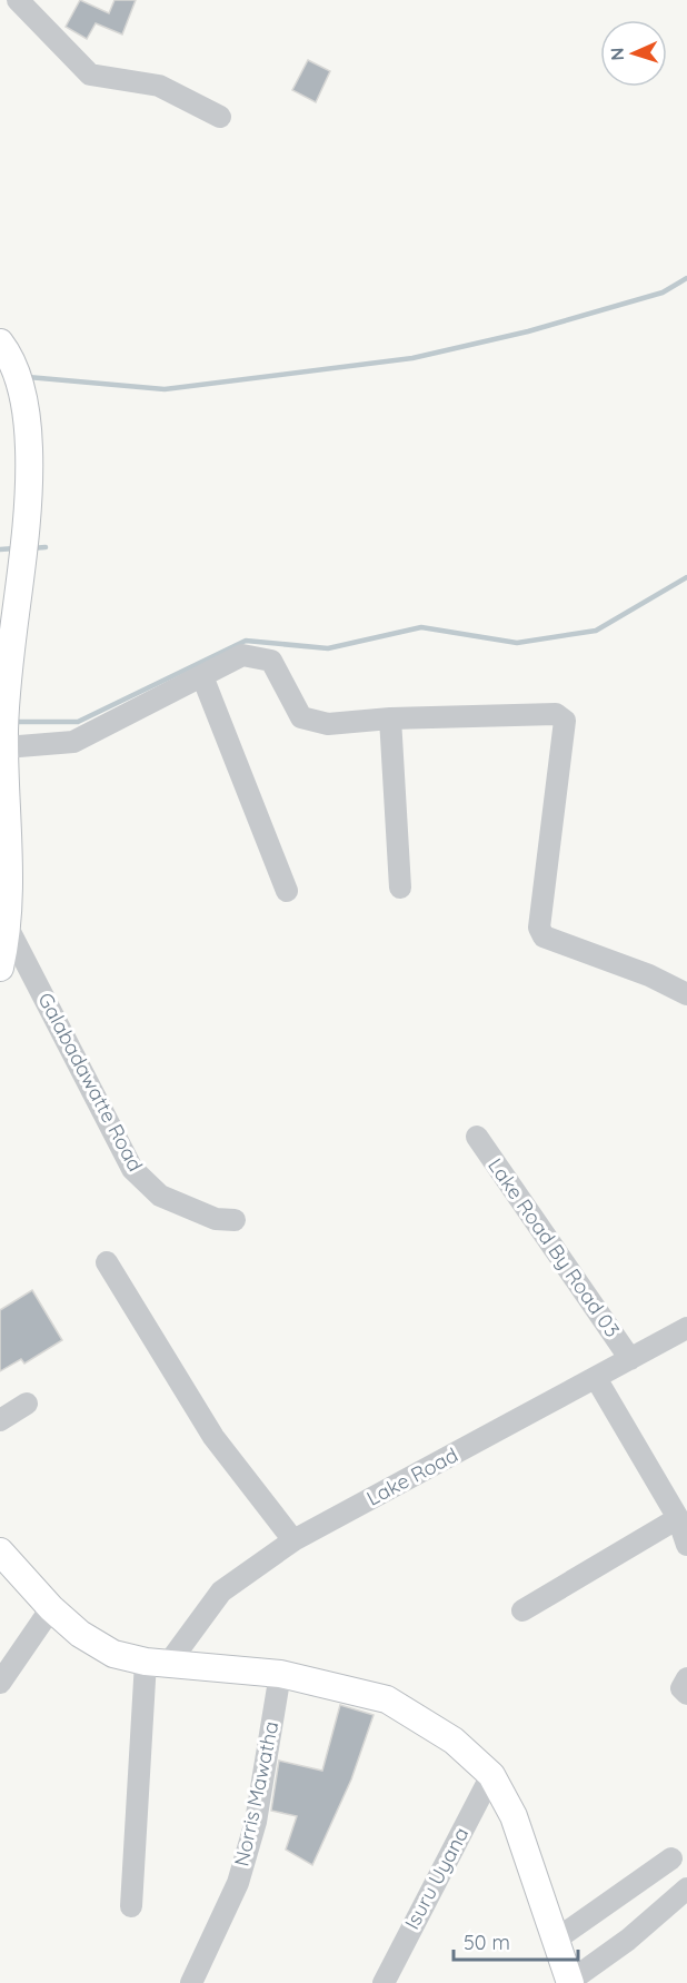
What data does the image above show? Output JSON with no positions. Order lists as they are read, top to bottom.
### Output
{
  "streets": {
    "street": [
      "Galabadawatte Road",
      "Lake Road By Road 03",
      "Lake Road",
      "Norris Mawatha",
      "Isuru Uyana"
    ]
  },
  "crossings": [
    ["Lake Road By Road 03", "Lake Road"]
  ],
  "scale_bar": "50 m",
  "north": "left"
}
